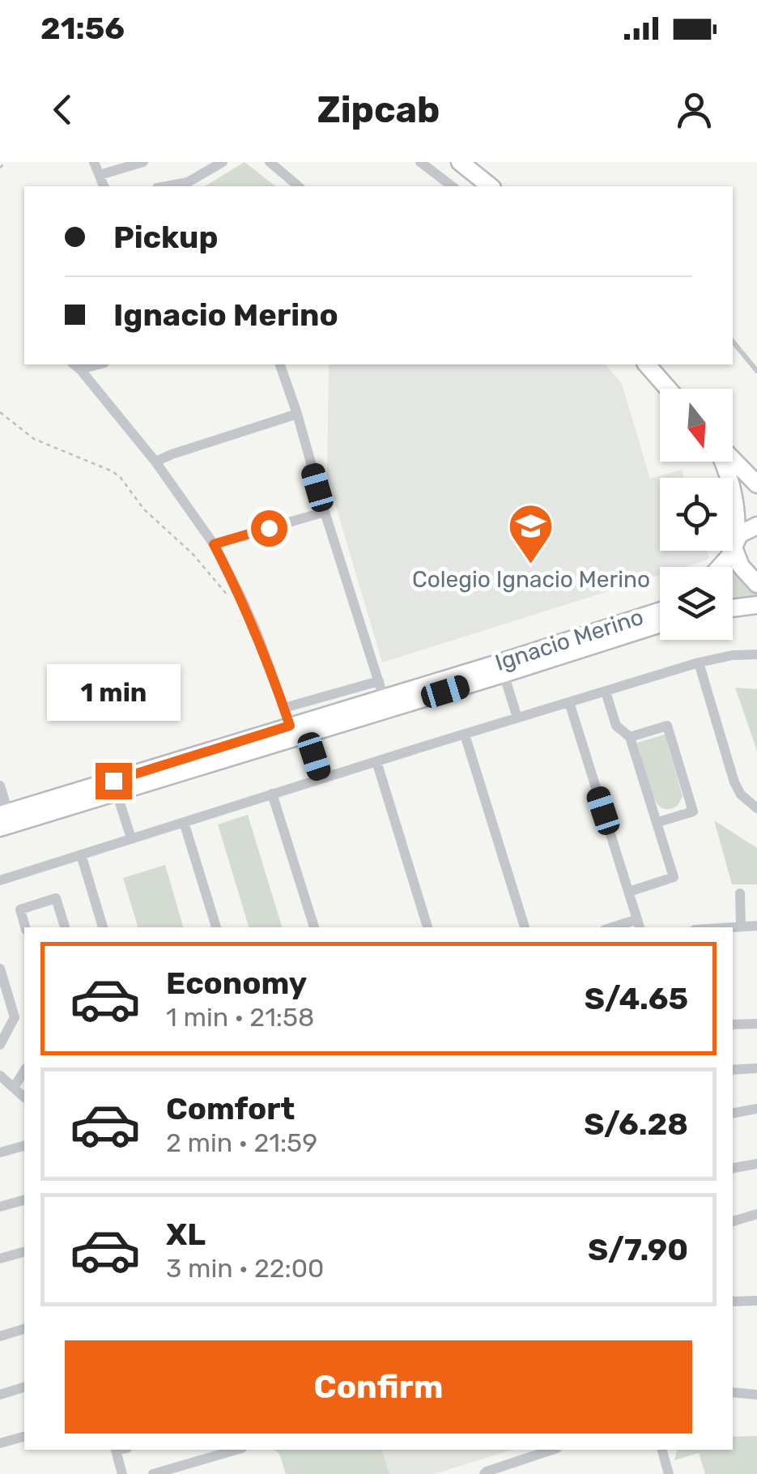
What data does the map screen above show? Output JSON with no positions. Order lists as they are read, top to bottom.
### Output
{
  "streets": {
    "main road": ["Ignacio Merino"]
  },
  "places": {
    "school or university": ["Colegio Ignacio Merino"]
  },
  "north": "bottom",
  "page": {
    "status": "21:56",
    "header": "Zipcab",
    "banner": ["Pickup", "Ignacio Merino"],
    "bubble": "1 min",
    "list": [
      {
        "name": "Economy",
        "note": "1 min · 21:58",
        "value": "S/4.65"
      },
      {
        "name": "Comfort",
        "note": "2 min · 21:59",
        "value": "S/6.28"
      },
      {
        "name": "XL",
        "note": "3 min · 22:00",
        "value": "S/7.90"
      }
    ],
    "buttons": "Confirm"
  }
}
